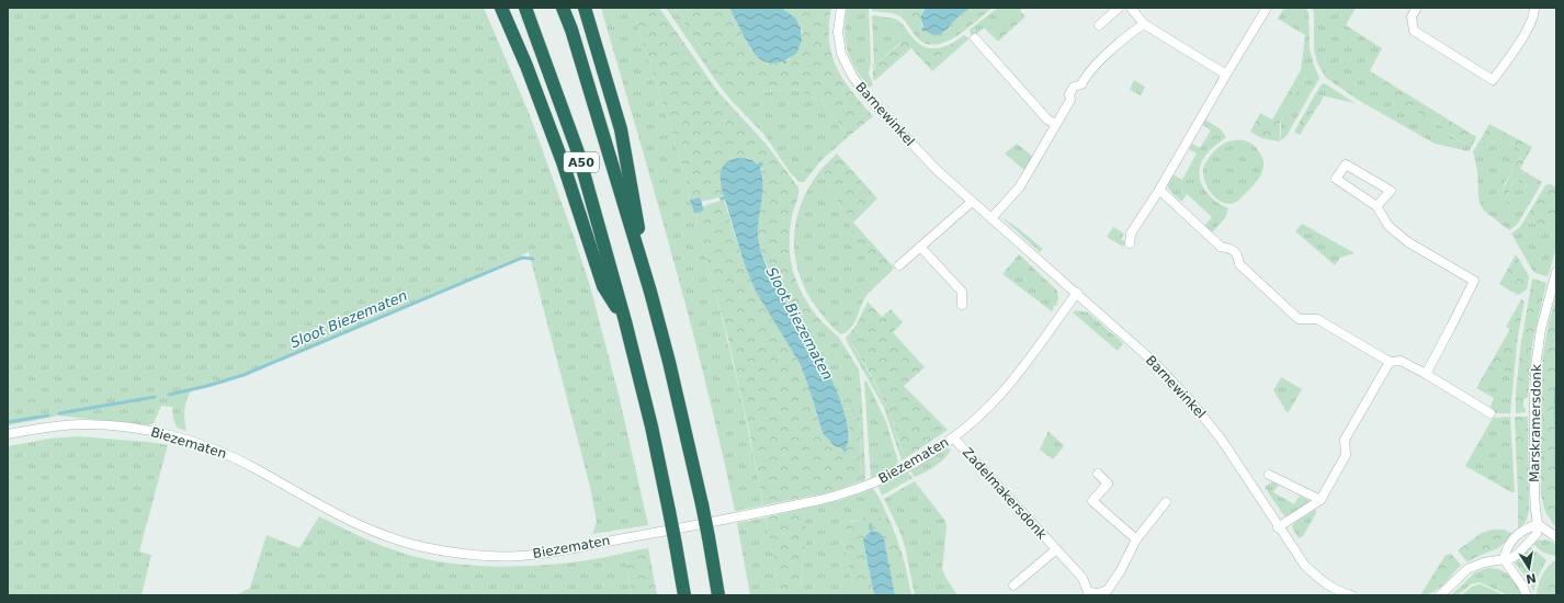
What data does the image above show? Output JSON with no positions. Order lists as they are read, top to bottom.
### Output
{
  "streets": {
    "highway": ["A50"],
    "street": [
      "Barnewinkel",
      "Marskramersdonk",
      "Biezematen",
      "Zadelmakersdonk"
    ]
  },
  "crossings": [
    ["Barnewinkel", "Biezematen"],
    ["Biezematen", "Zadelmakersdonk"]
  ],
  "water": ["Sloot Biezematen"],
  "north": "bottom"
}
